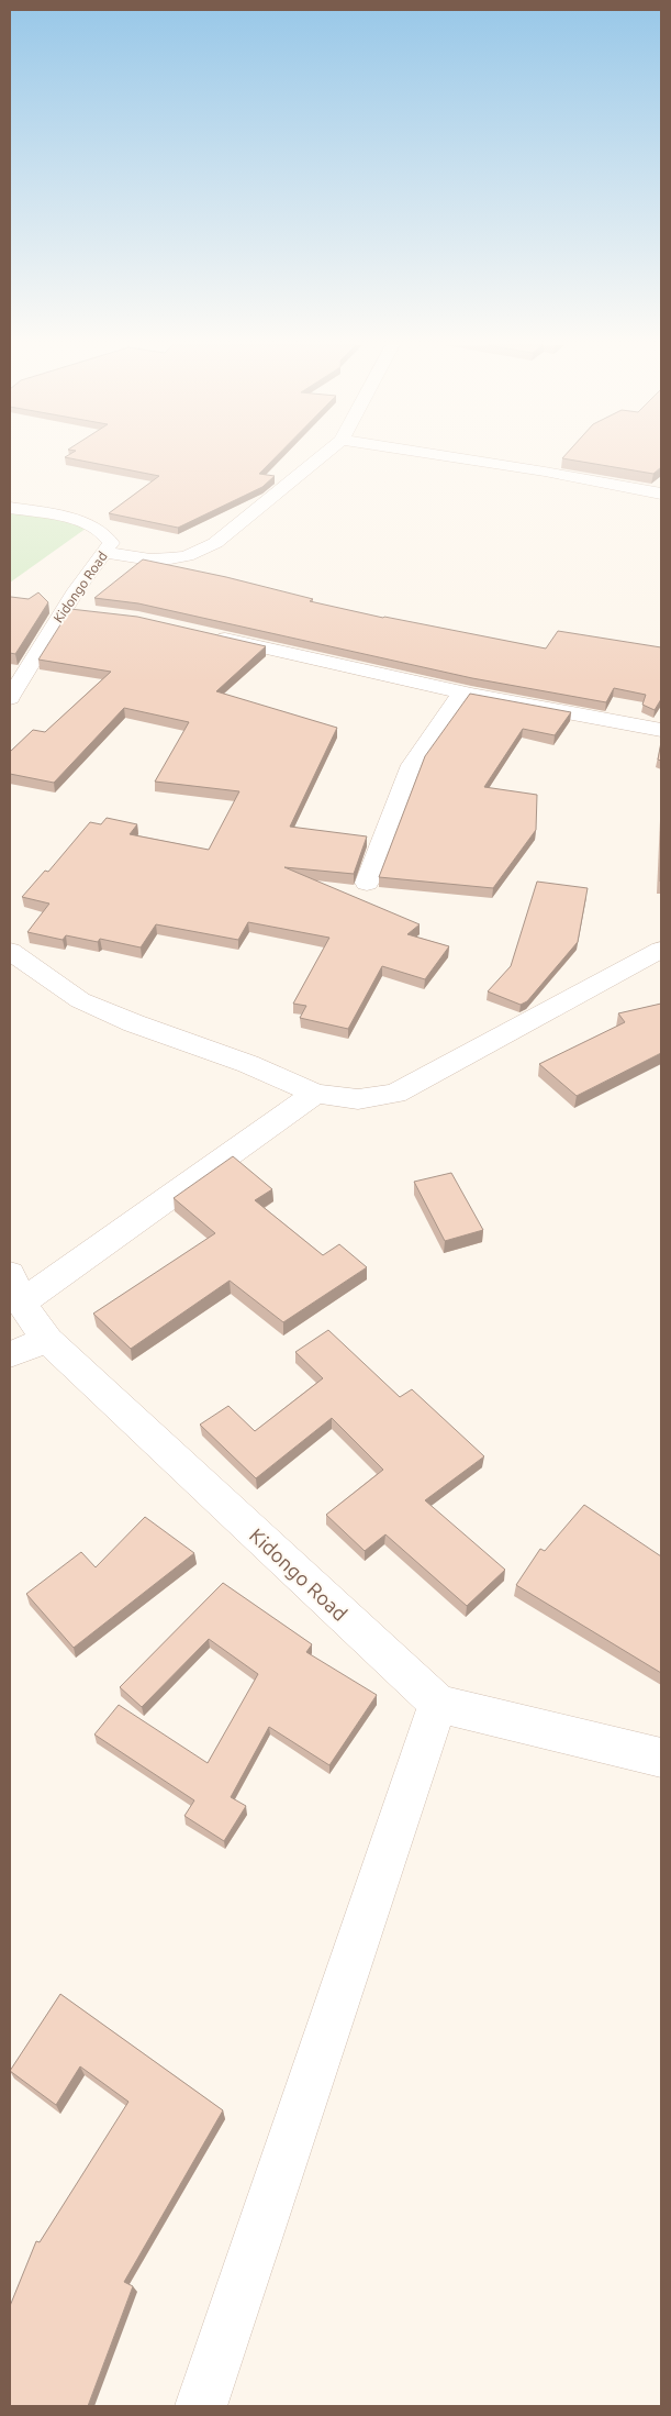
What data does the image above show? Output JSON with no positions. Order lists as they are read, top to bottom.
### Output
{
  "streets": {
    "street": ["Kidongo Road"]
  }
}
